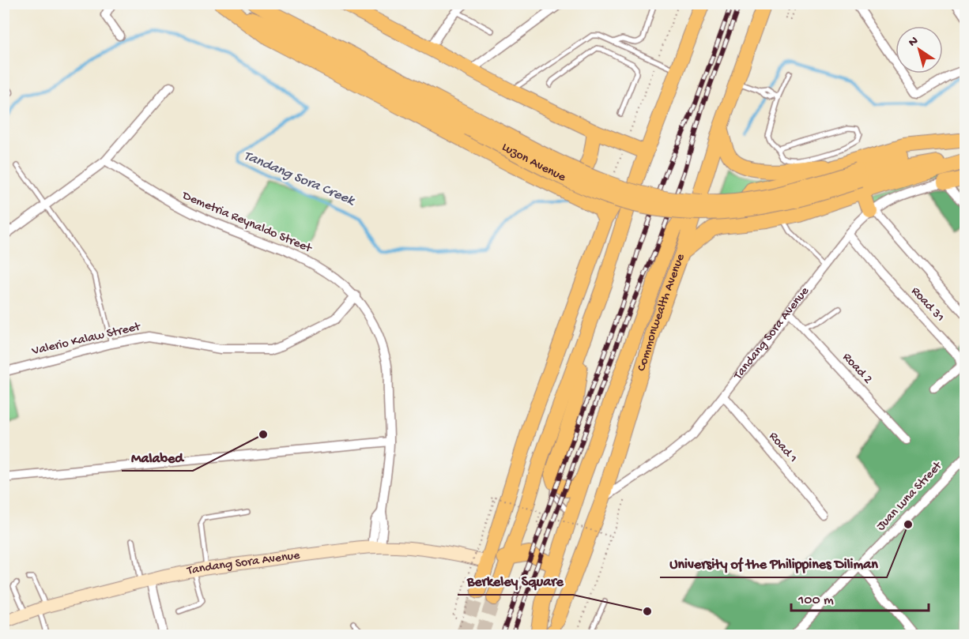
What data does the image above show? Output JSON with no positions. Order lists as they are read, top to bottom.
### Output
{
  "streets": {
    "main road": ["Luzon Avenue", "Commonwealth Avenue", "Tandang Sora Avenue"],
    "street": [
      "Demetria Reynaldo Street",
      "Road 31",
      "Valerio Kalaw Street",
      "Road 2",
      "Road 1",
      "Juan Luna Street"
    ]
  },
  "crossings": [
    ["Demetria Reynaldo Street", "Tandang Sora Avenue"],
    ["Demetria Reynaldo Street", "Valerio Kalaw Street"],
    ["Road 31", "Tandang Sora Avenue"],
    ["Commonwealth Avenue", "Tandang Sora Avenue"],
    ["Tandang Sora Avenue", "Road 2"],
    ["Tandang Sora Avenue", "Road 1"]
  ],
  "water": ["Tandang Sora Creek"],
  "places": ["Malabed", "University of the Philippines Diliman", "Berkeley Square"],
  "scale_bar": "100 m",
  "north": "top left"
}
